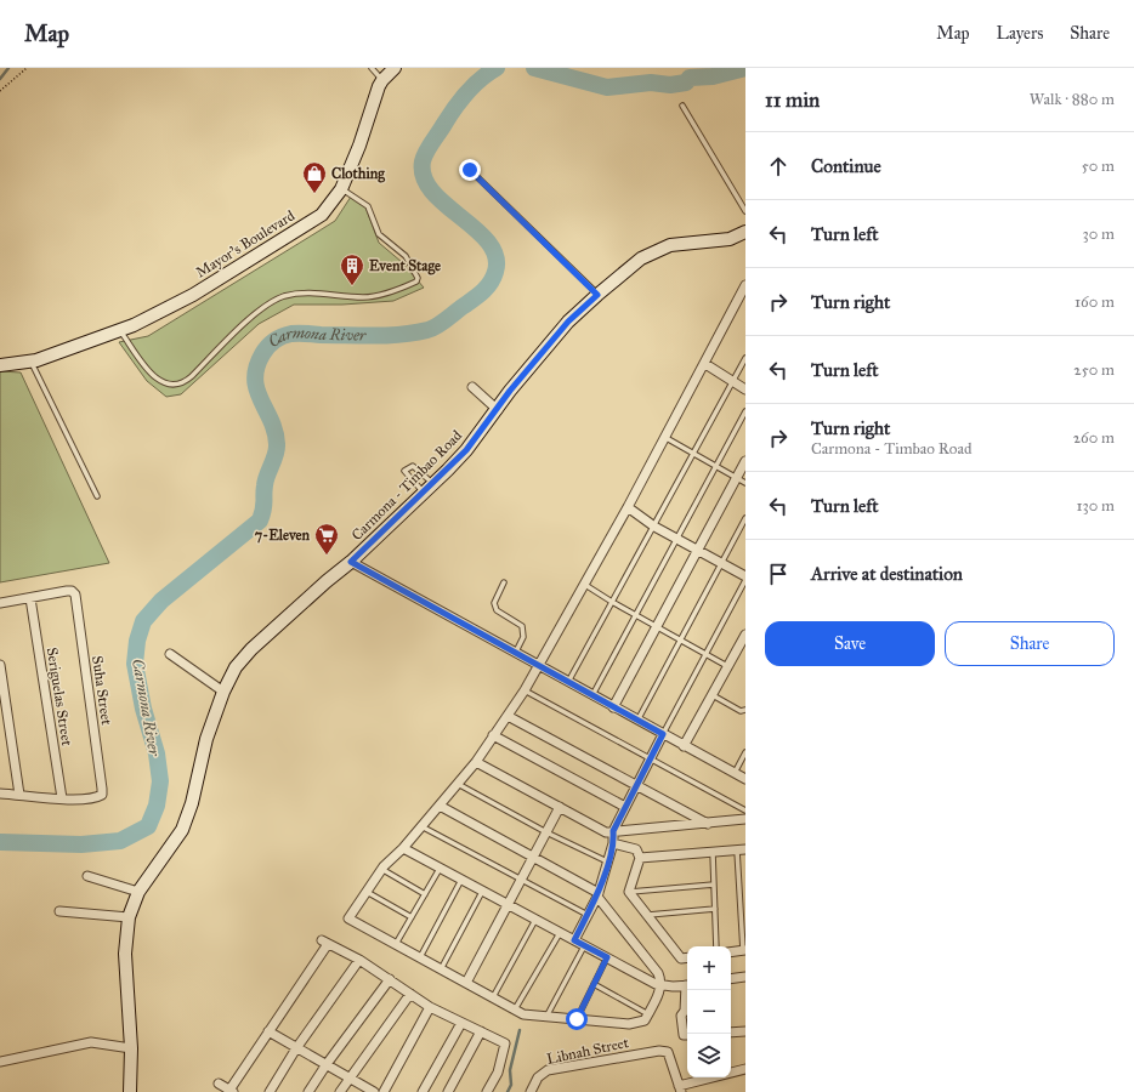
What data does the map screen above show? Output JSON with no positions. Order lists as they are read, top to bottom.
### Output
{
  "streets": {
    "main road": ["Mayor's Boulevard", "Carmona - Timbao Road"],
    "street": ["Suha Street", "Seriguelas Street", "Libnah Street"]
  },
  "crossings": [
    ["Suha Street", "Seriguelas Street"]
  ],
  "water": ["Carmona River"],
  "places": {
    "shop": ["Clothing"],
    "building": ["Event Stage"],
    "supermarket": ["7-Eleven"]
  },
  "page": {
    "header": "Map",
    "nav": ["Map", "Layers", "Share"],
    "heading": ["11 min", "Walk · 880 m"],
    "list": [
      ["Continue", "50 m"],
      ["Turn left", "30 m"],
      ["Turn right", "160 m"],
      ["Turn left", "250 m"],
      ["Turn right", "Carmona - Timbao Road", "260 m"],
      ["Turn left", "130 m"],
      "Arrive at destination"
    ],
    "buttons": ["Save", "Share"],
    "map_buttons": ["+", "−"]
  }
}
